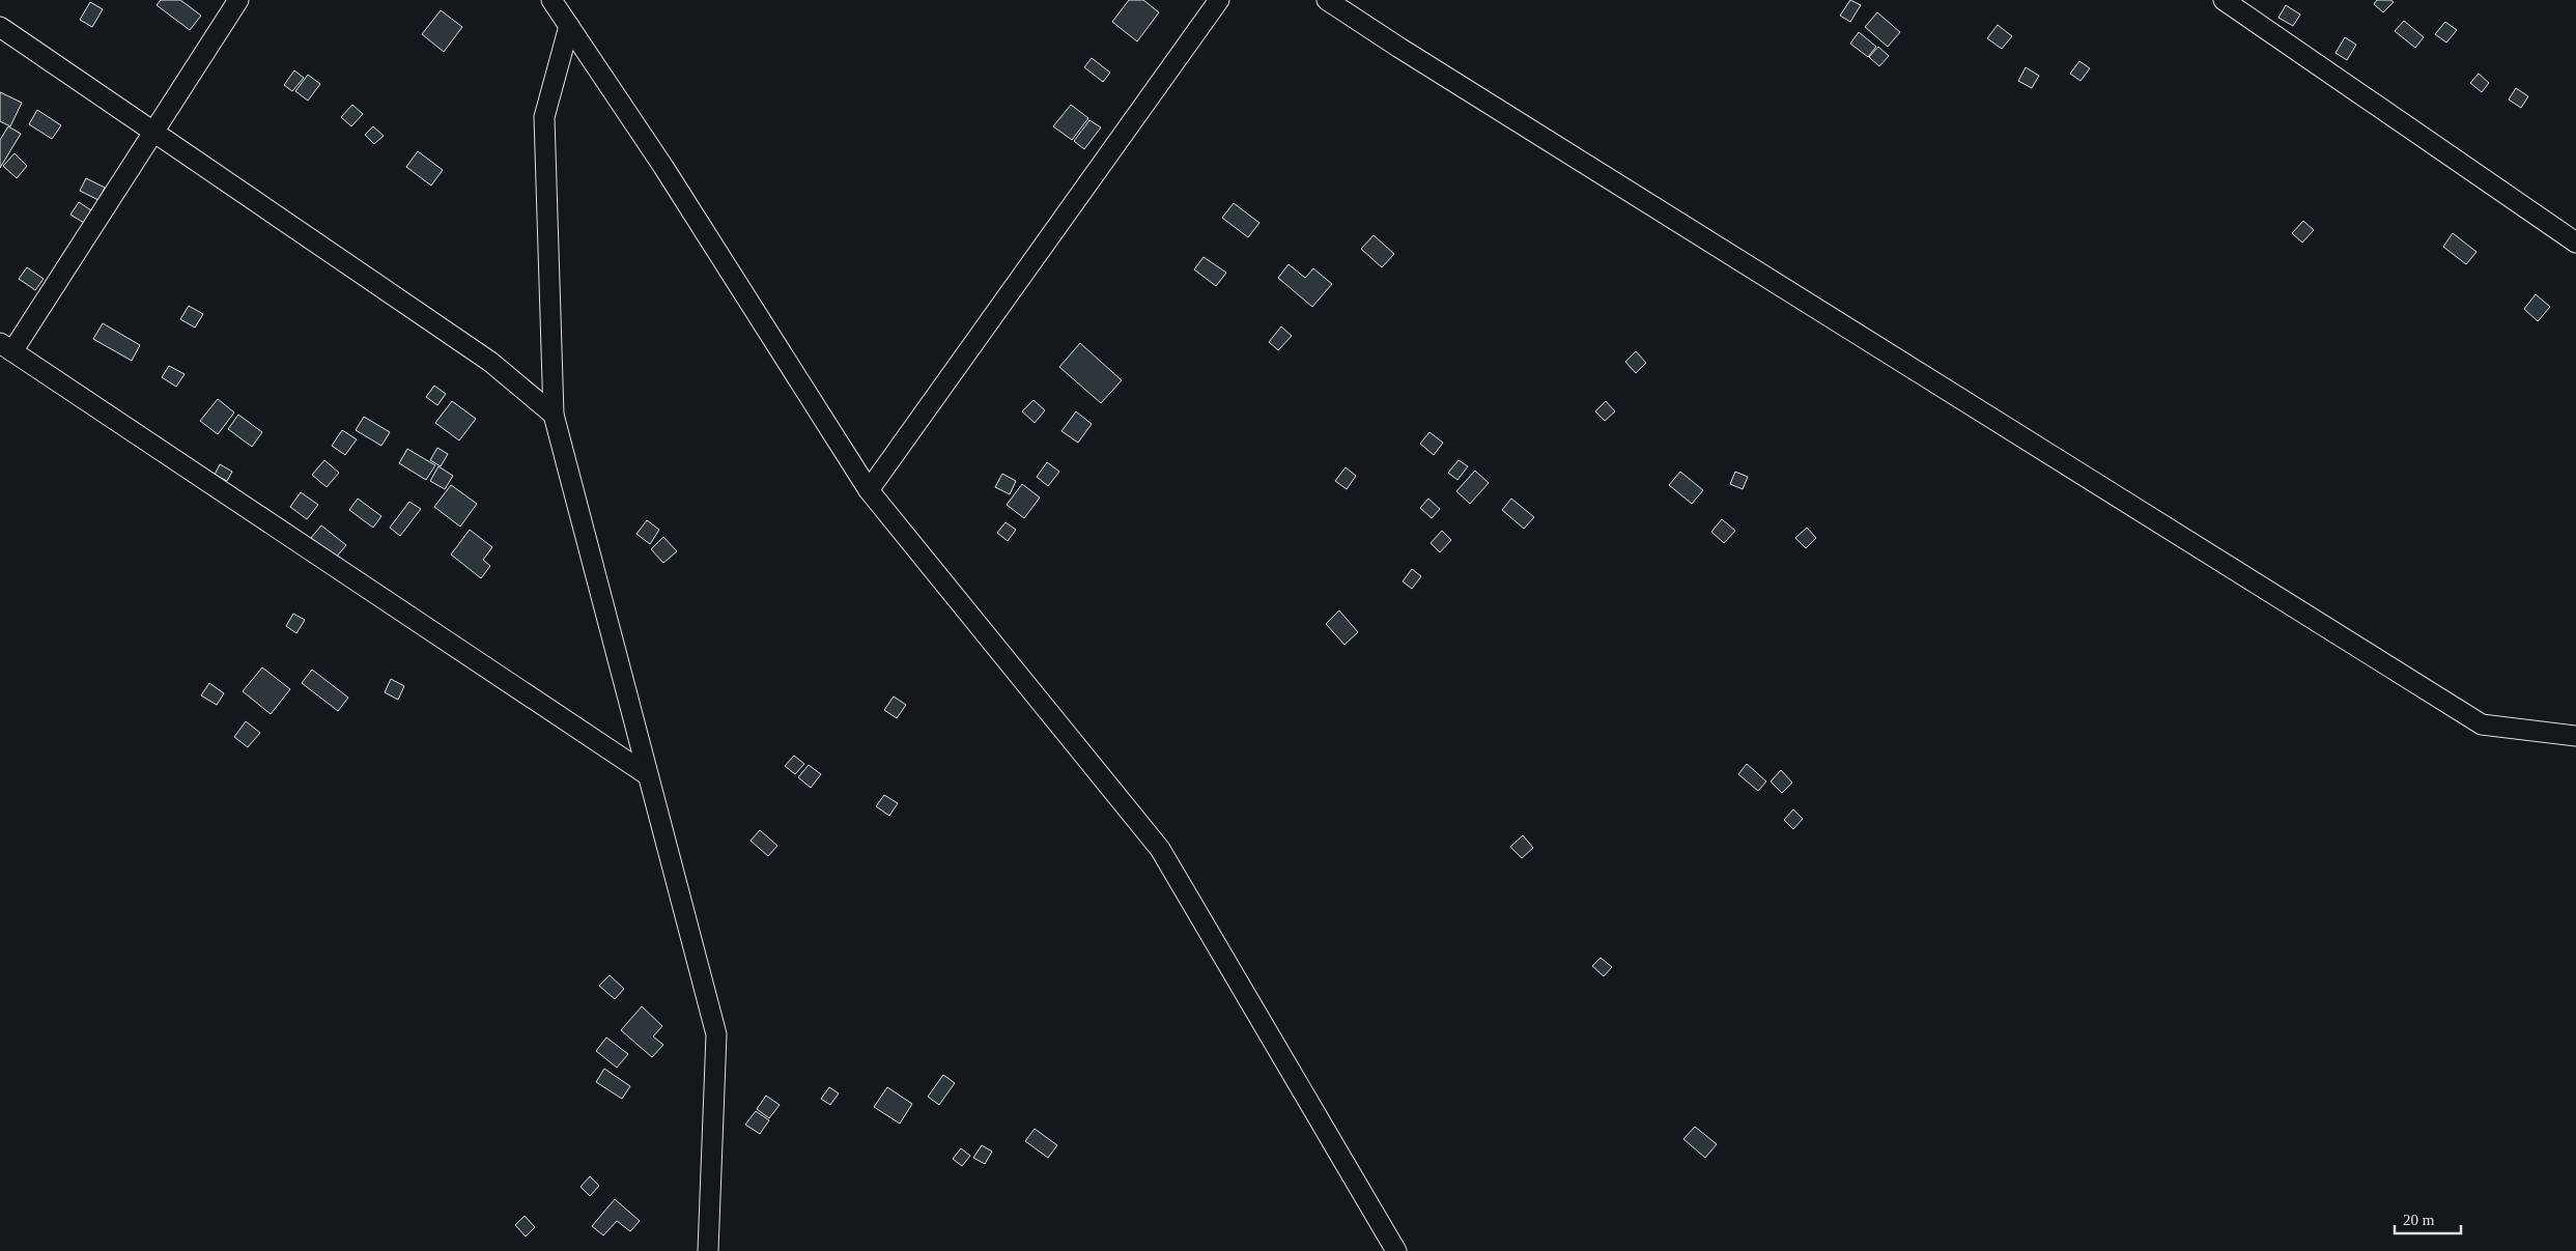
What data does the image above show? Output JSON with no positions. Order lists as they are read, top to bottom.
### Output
{
  "scale_bar": "20 m"
}
